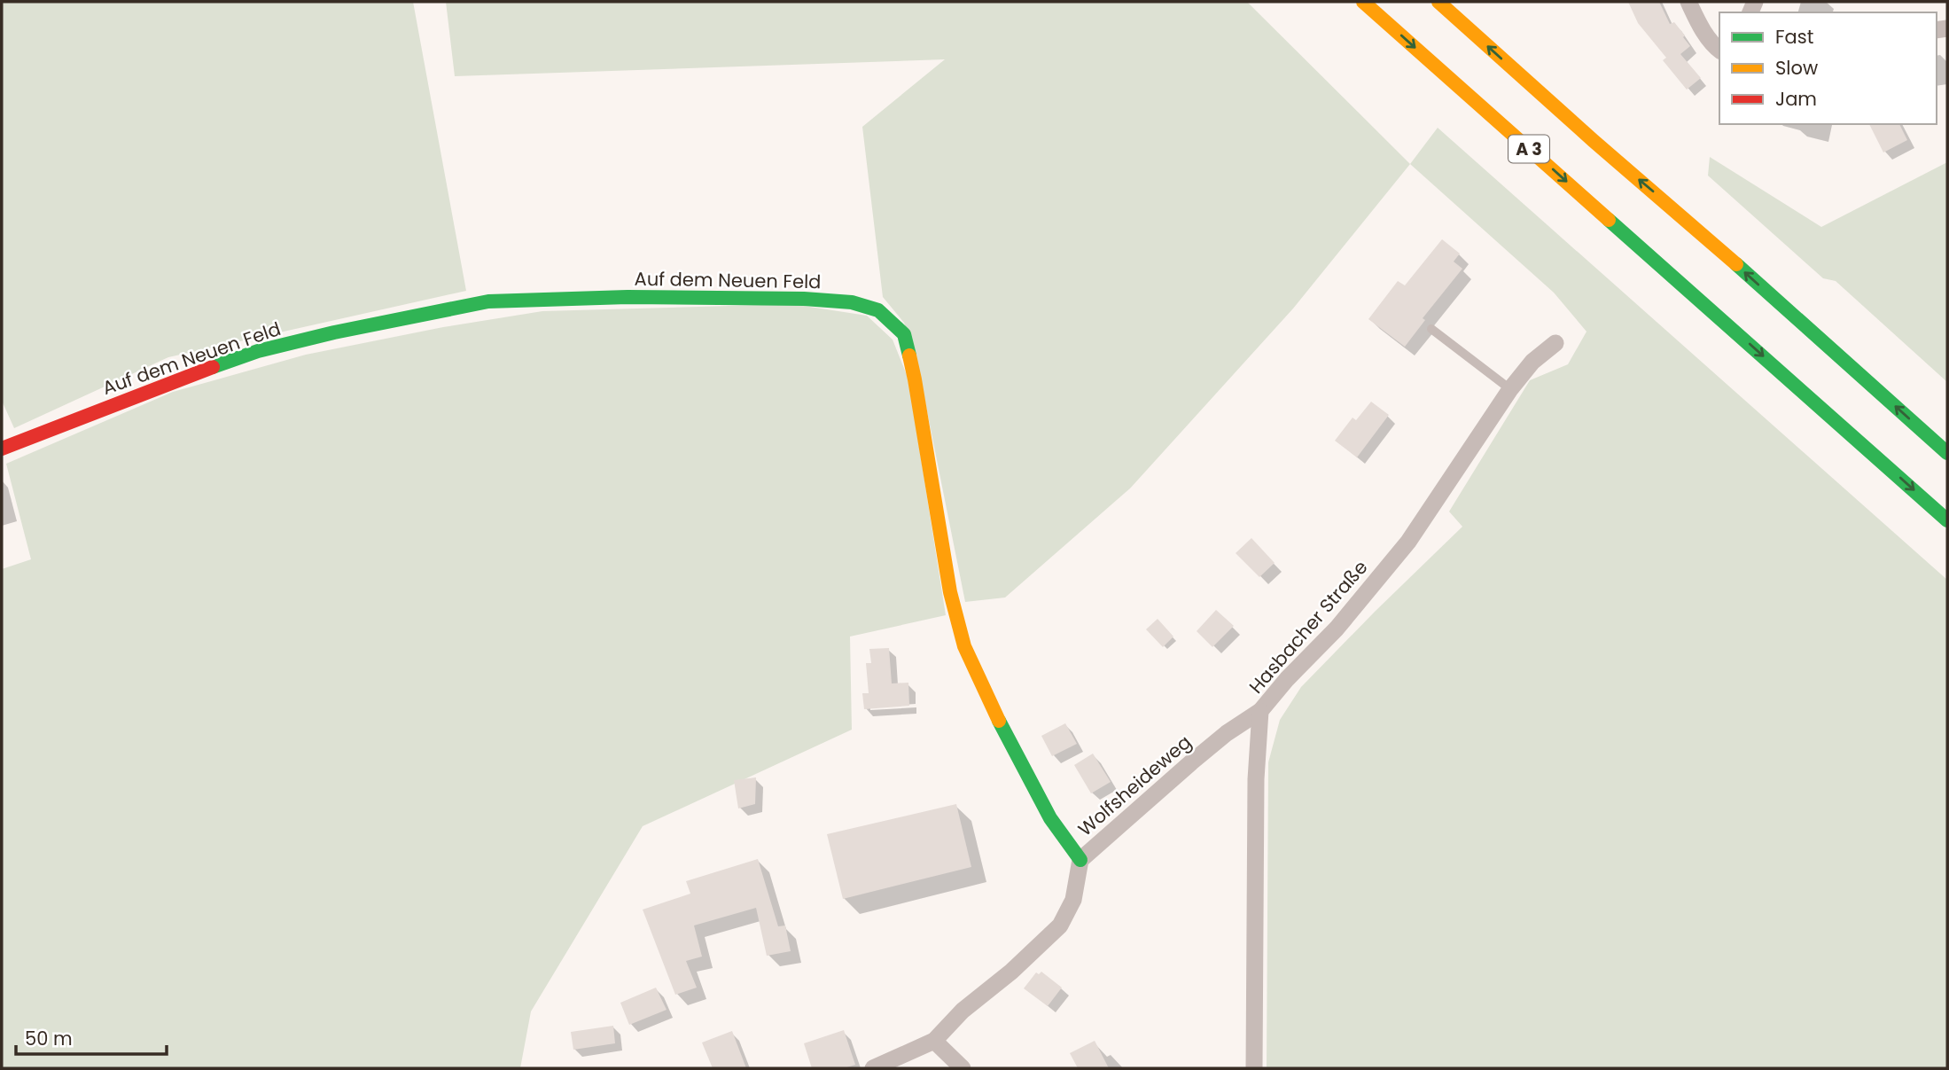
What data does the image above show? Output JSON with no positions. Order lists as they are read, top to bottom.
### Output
{
  "streets": {
    "main road": ["A 3", "Auf dem Neuen Feld"],
    "street": ["Hasbacher Straße", "Wolfsheideweg"]
  },
  "crossings": [
    ["Auf dem Neuen Feld", "Wolfsheideweg"],
    ["Hasbacher Straße", "Wolfsheideweg"]
  ],
  "legend": ["Fast", "Slow", "Jam"],
  "scale_bar": "50 m"
}
